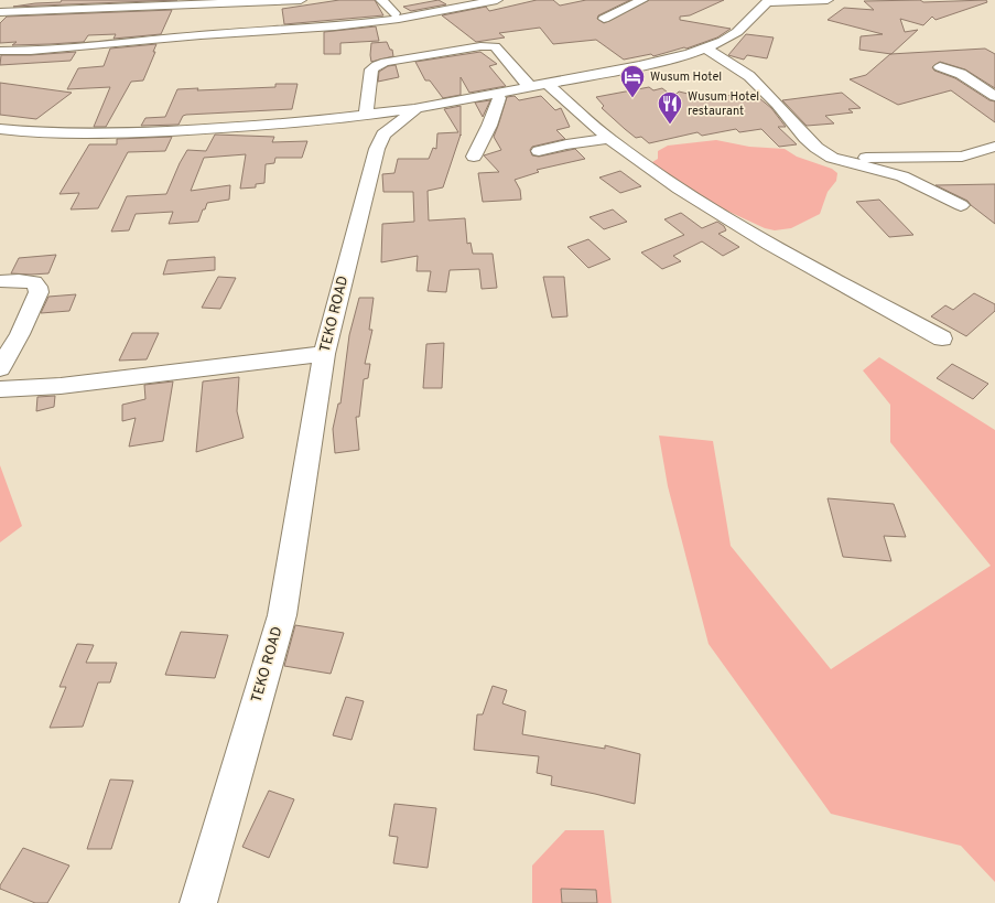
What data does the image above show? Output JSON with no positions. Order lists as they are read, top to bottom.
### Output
{
  "streets": {
    "street": ["TEKO ROAD"]
  },
  "places": {
    "hotel": ["Wusum Hotel"],
    "restaurant": ["Wusum Hotel restaurant"]
  }
}
